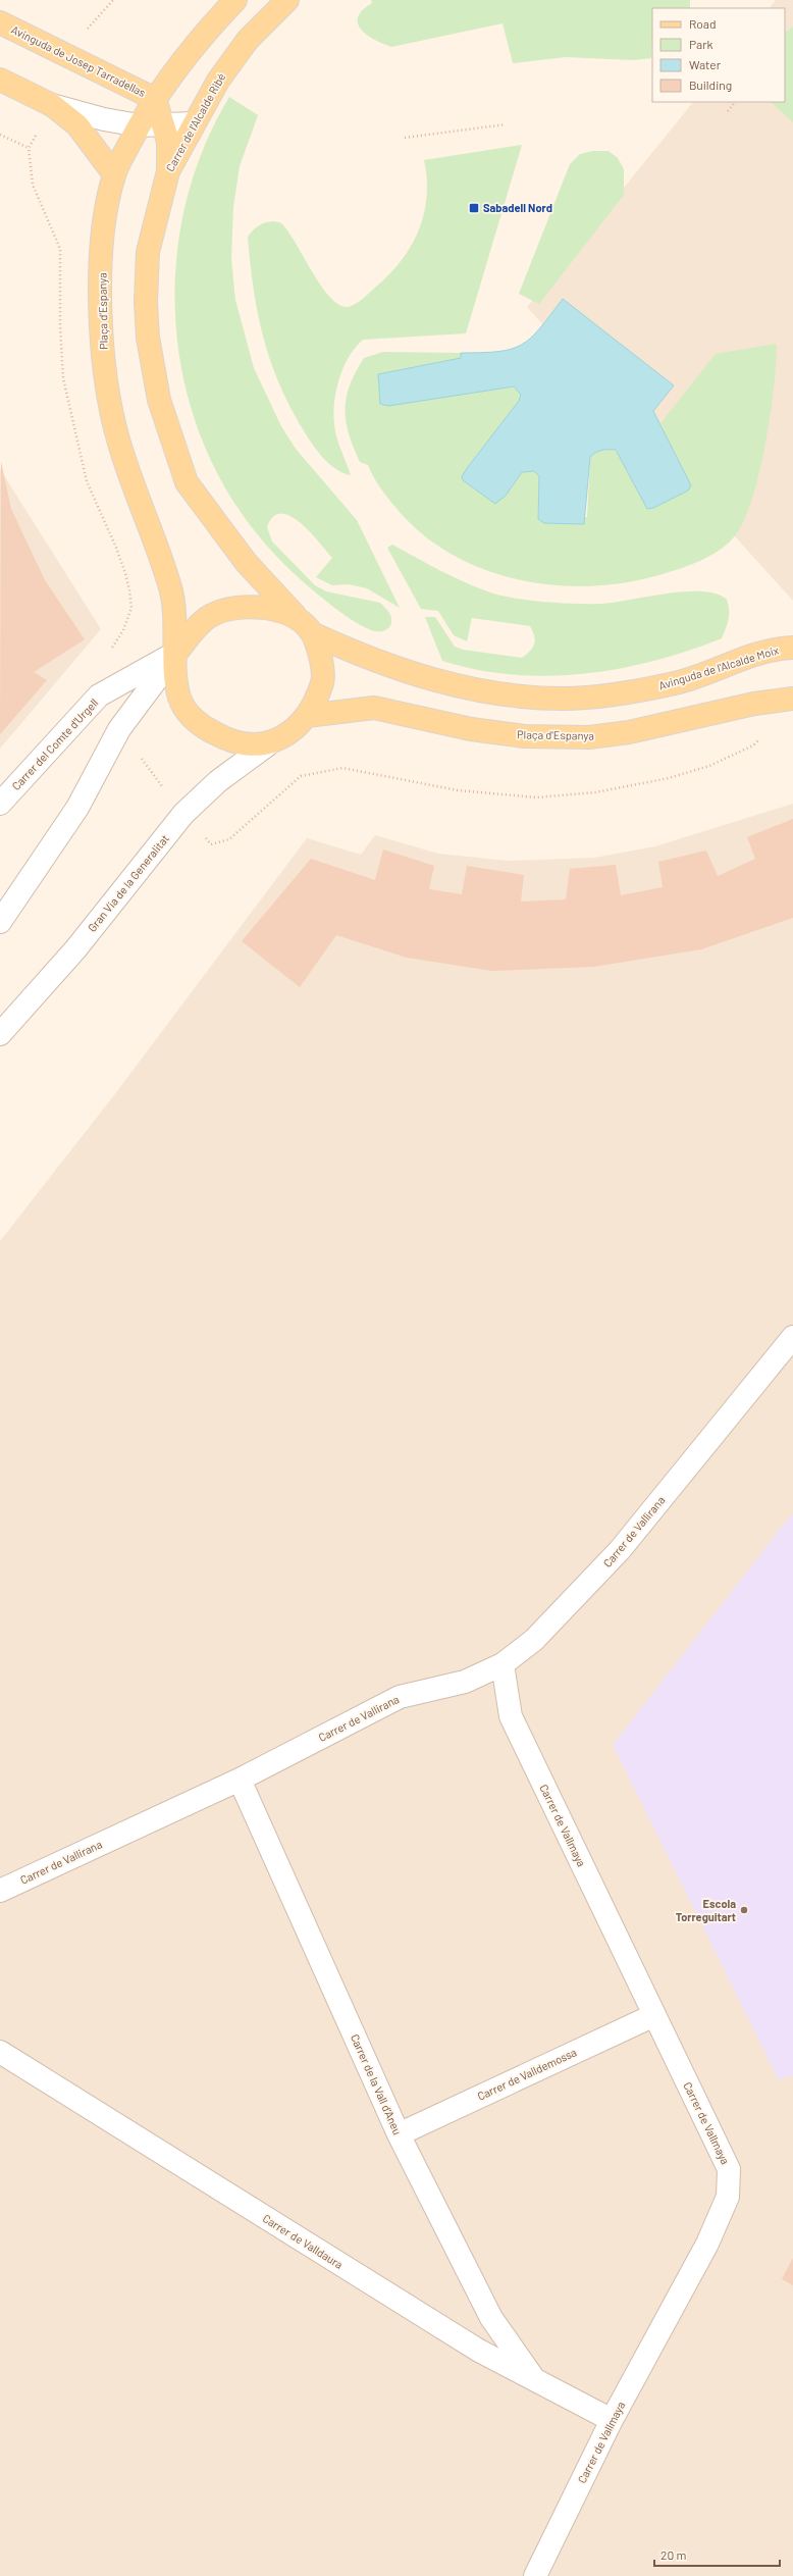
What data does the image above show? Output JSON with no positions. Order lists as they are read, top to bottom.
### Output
{
  "streets": {
    "main road": [
      "Avinguda de Josep Tarradellas",
      "Carrer de l'Alcalde Ribé",
      "Plaça d'Espanya",
      "Avinguda de l'Alcalde Moix"
    ],
    "street": [
      "Carrer del Comte d'Urgell",
      "Gran Via de la Generalitat",
      "Carrer de Vallirana",
      "Carrer de Vallmaya",
      "Carrer de Valldemossa",
      "Carrer de la Vall d'Aneu",
      "Carrer de Valldaura"
    ]
  },
  "crossings": [
    ["Avinguda de Josep Tarradellas", "Carrer de l'Alcalde Ribé"],
    ["Avinguda de Josep Tarradellas", "Plaça d'Espanya"],
    ["Carrer de l'Alcalde Ribé", "Plaça d'Espanya"],
    ["Carrer de l'Alcalde Ribé", "Avinguda de l'Alcalde Moix"],
    ["Carrer de l'Alcalde Ribé", "Carrer del Comte d'Urgell"],
    ["Carrer de l'Alcalde Ribé", "Gran Via de la Generalitat"],
    ["Plaça d'Espanya", "Avinguda de l'Alcalde Moix"],
    ["Plaça d'Espanya", "Carrer del Comte d'Urgell"],
    ["Plaça d'Espanya", "Gran Via de la Generalitat"],
    ["Avinguda de l'Alcalde Moix", "Carrer del Comte d'Urgell"],
    ["Avinguda de l'Alcalde Moix", "Gran Via de la Generalitat"],
    ["Carrer del Comte d'Urgell", "Gran Via de la Generalitat"],
    ["Carrer de Vallirana", "Carrer de Vallmaya"],
    ["Carrer de Vallirana", "Carrer de la Vall d'Aneu"],
    ["Carrer de Vallmaya", "Carrer de Valldemossa"],
    ["Carrer de Vallmaya", "Carrer de Valldaura"],
    ["Carrer de Valldemossa", "Carrer de la Vall d'Aneu"],
    ["Carrer de la Vall d'Aneu", "Carrer de Valldaura"]
  ],
  "places": {
    "transit": ["Sabadell Nord"],
    "other": ["Escola Torreguitart"]
  },
  "legend": [
    "Road",
    "Park",
    "Water",
    "Building"
  ],
  "scale_bar": "20 m"
}
